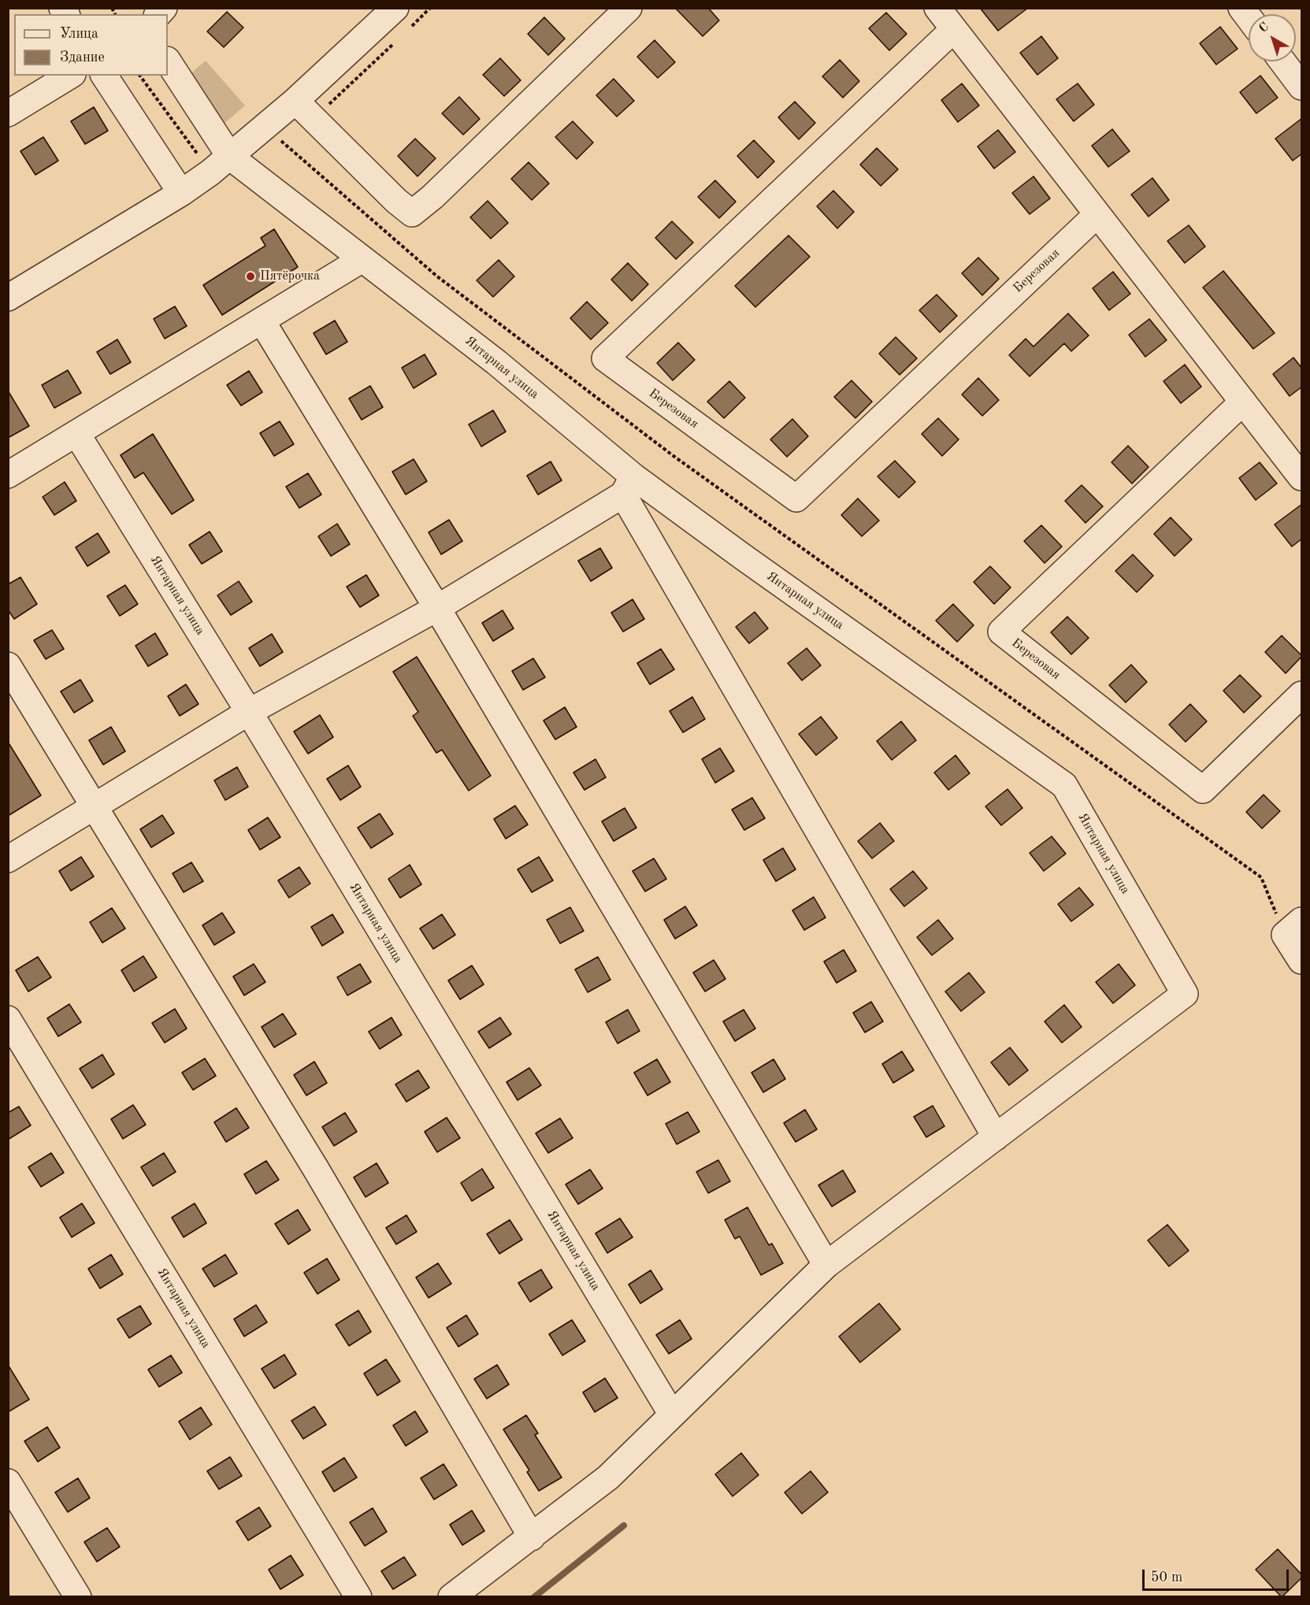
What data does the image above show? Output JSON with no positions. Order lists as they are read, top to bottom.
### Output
{
  "streets": {
    "street": ["Березовая", "Янтарная улица"]
  },
  "places": ["Пятёрочка"],
  "legend": ["Улица", "Здание"],
  "scale_bar": "50 m",
  "north": "top left"
}
